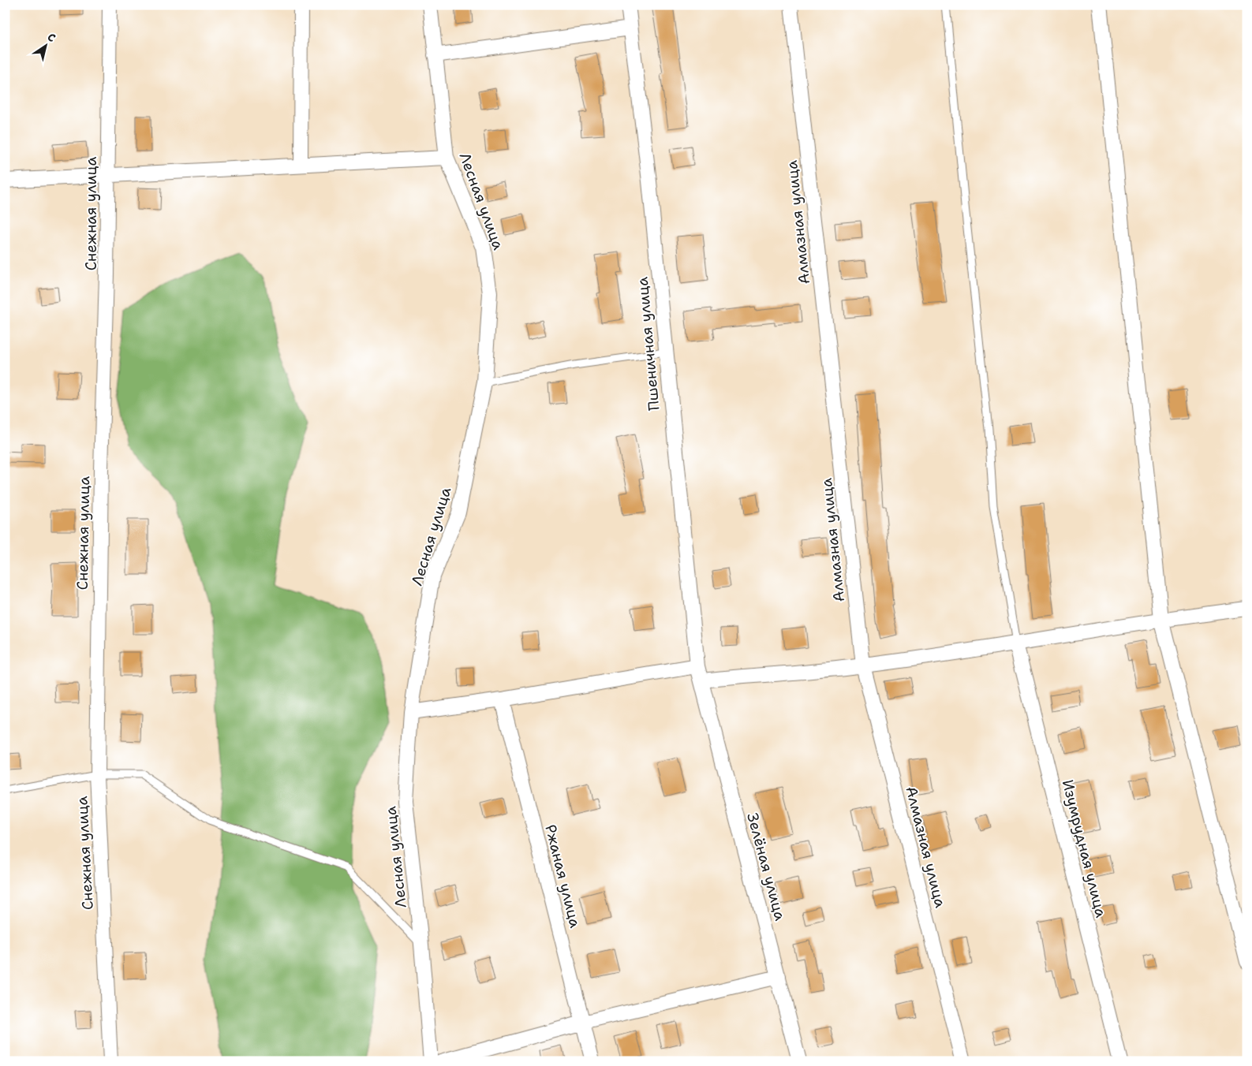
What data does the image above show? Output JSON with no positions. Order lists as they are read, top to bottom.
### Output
{
  "streets": {
    "street": [
      "Лесная улица",
      "Снежная улица",
      "Алмазная улица",
      "Пшеничная улица",
      "Изумрудная улица",
      "Зелёная улица",
      "Ржаная улица"
    ]
  },
  "crossings": [
    ["Пшеничная улица", "Зелёная улица"]
  ],
  "north": "top right"
}
